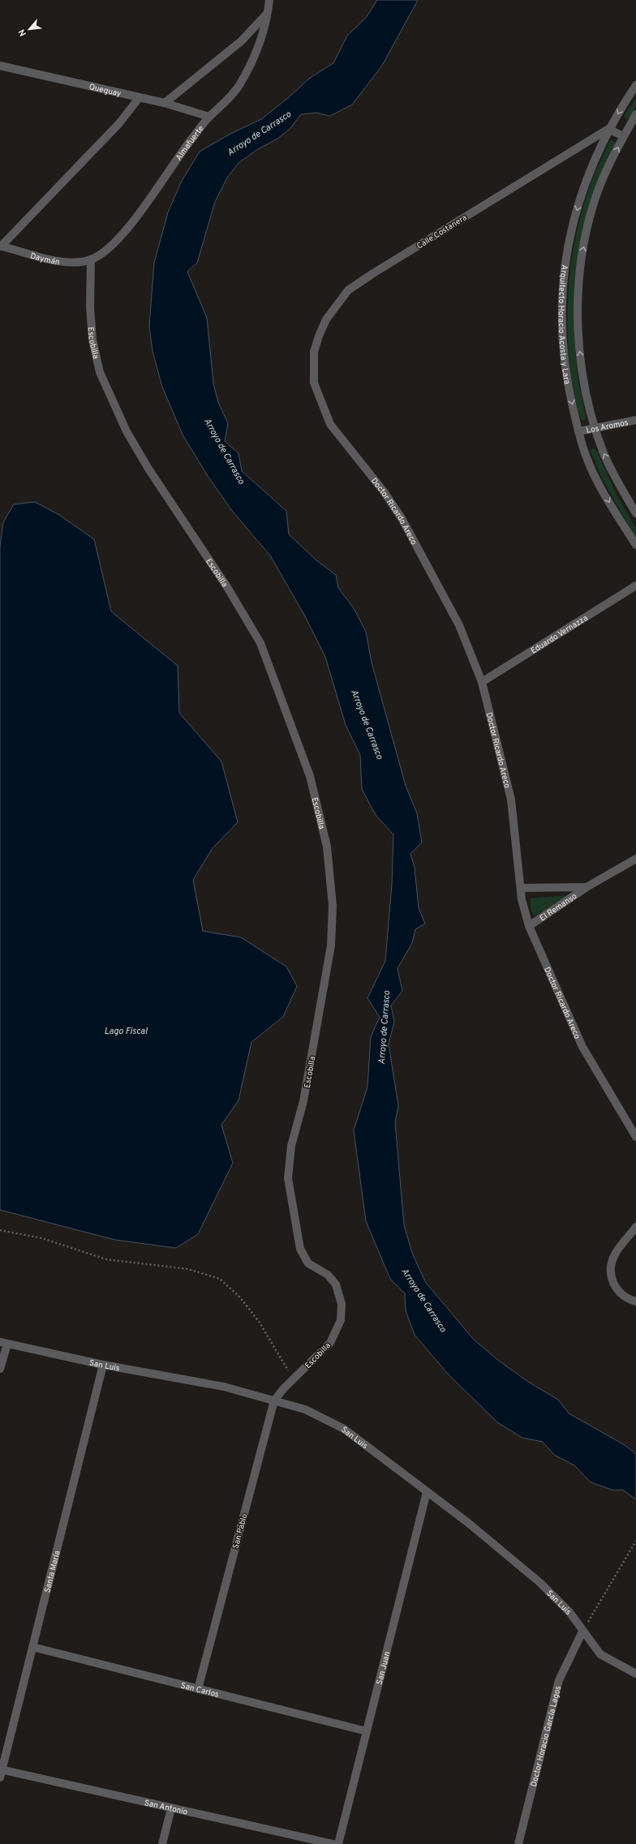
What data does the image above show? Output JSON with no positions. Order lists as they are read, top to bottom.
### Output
{
  "streets": {
    "street": [
      "Queguay",
      "Almafuerte",
      "Calle Costanera",
      "Daymán",
      "Arquitecto Horacio Acosta y Lara",
      "Escobilla",
      "Los Aromos",
      "Doctor Ricardo Areco",
      "Eduardo Vernazza",
      "El Remanso",
      "San Luis",
      "San Pablo",
      "Santa María",
      "San Juan",
      "San Carlos",
      "Doctor Horacio García Lagos",
      "San Antonio"
    ]
  },
  "crossings": [
    ["Queguay", "Almafuerte"],
    ["Almafuerte", "Daymán"],
    ["Almafuerte", "Escobilla"],
    ["Calle Costanera", "Arquitecto Horacio Acosta y Lara"],
    ["Calle Costanera", "Doctor Ricardo Areco"],
    ["Daymán", "Escobilla"],
    ["Arquitecto Horacio Acosta y Lara", "Los Aromos"],
    ["Escobilla", "San Pablo"],
    ["Doctor Ricardo Areco", "Eduardo Vernazza"],
    ["Doctor Ricardo Areco", "El Remanso"],
    ["San Luis", "San Pablo"],
    ["San Luis", "Santa María"],
    ["San Luis", "San Juan"],
    ["San Luis", "Doctor Horacio García Lagos"],
    ["San Pablo", "San Carlos"],
    ["Santa María", "San Carlos"],
    ["Santa María", "San Antonio"],
    ["San Juan", "San Carlos"]
  ],
  "water": ["Arroyo de Carrasco", "Lago Fiscal"],
  "north": "bottom left"
}
